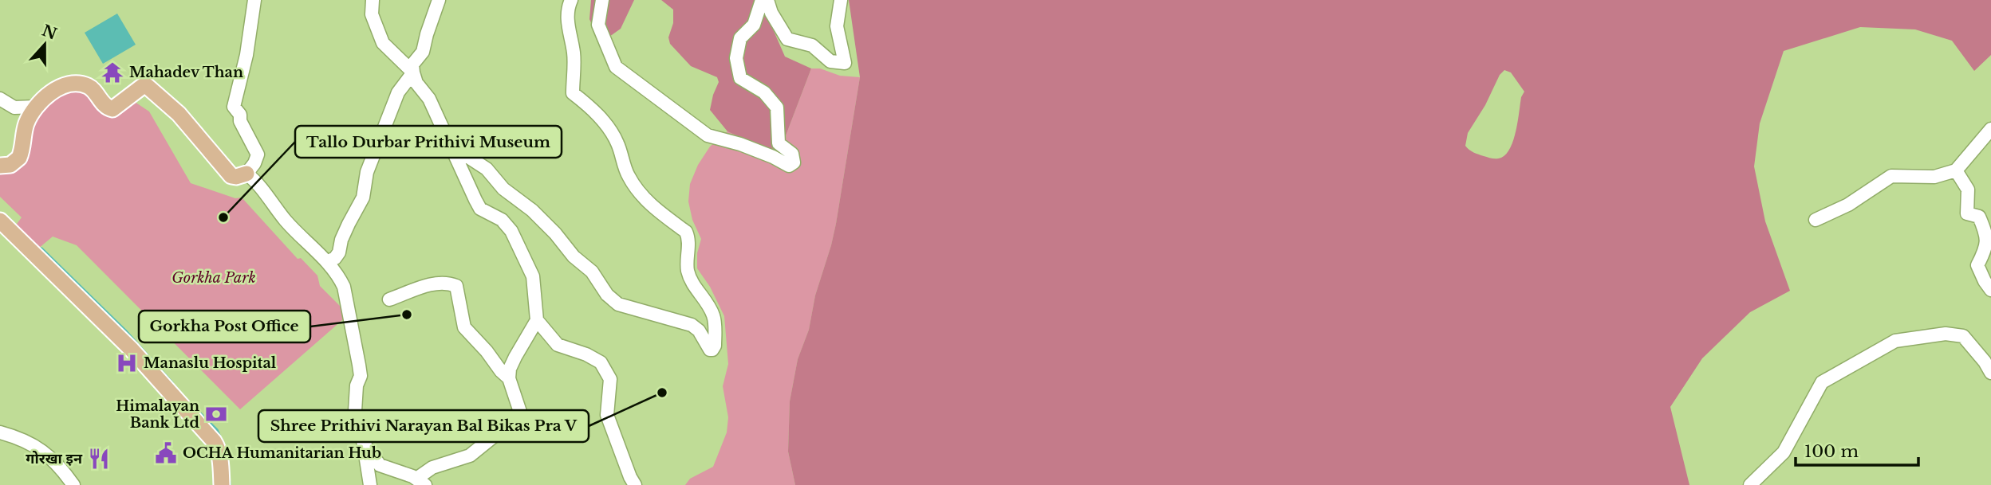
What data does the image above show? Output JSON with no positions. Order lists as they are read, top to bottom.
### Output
{
  "parks": ["Gorkha Park"],
  "places": {
    "temple": ["Mahadev Than"],
    "other": ["Tallo Durbar Prithivi Museum", "Gorkha Post Office", "Shree Prithivi Narayan Bal Bikas Pra V"],
    "hospital": ["Manaslu Hospital"],
    "bank": ["Himalayan Bank Ltd"],
    "public building": ["OCHA Humanitarian Hub"],
    "restaurant": ["गोरखा इन"]
  },
  "scale_bar": "100 m",
  "north": "top"
}
